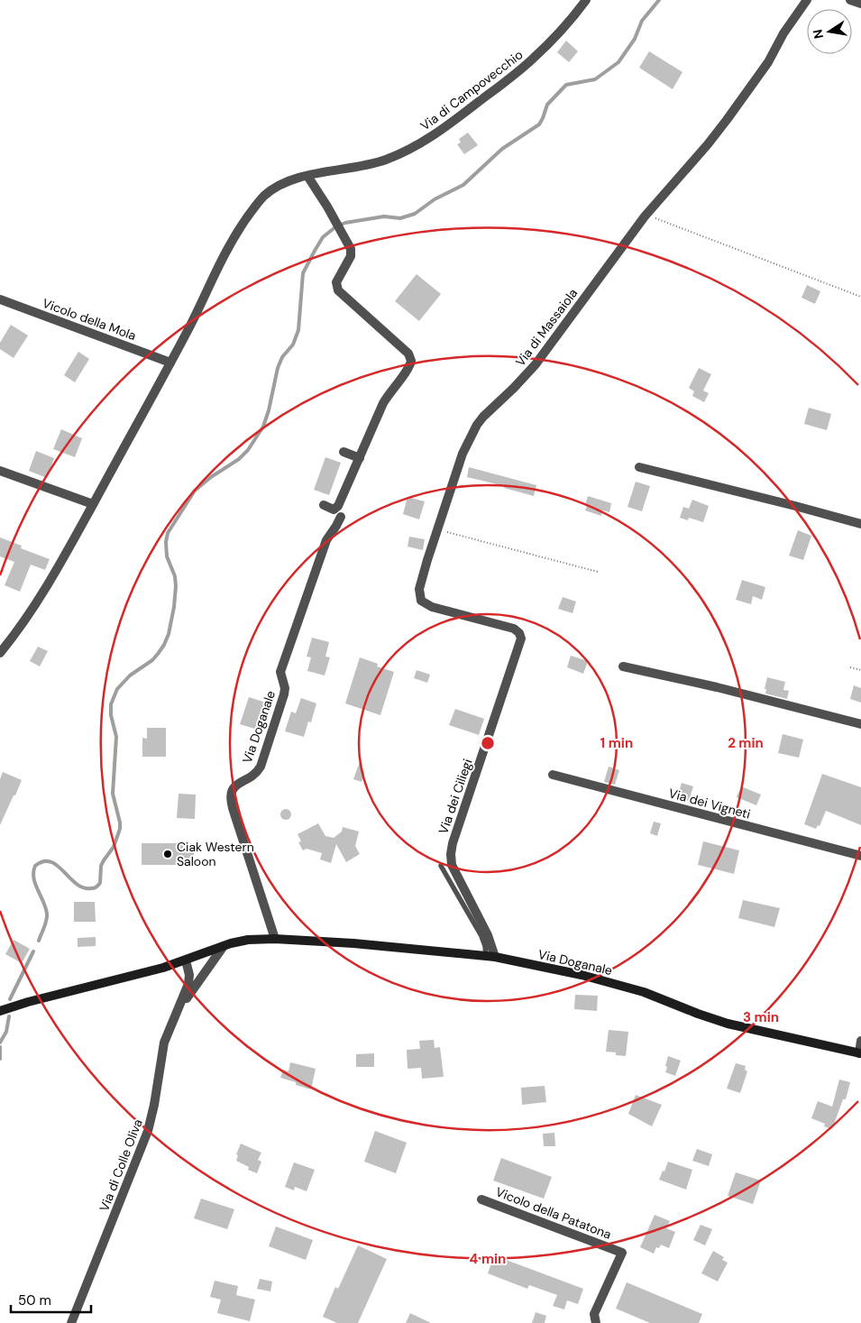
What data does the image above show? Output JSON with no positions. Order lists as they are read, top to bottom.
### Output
{
  "streets": {
    "main road": ["Via Doganale"],
    "street": [
      "Via di Campovecchio",
      "Vicolo della Mola",
      "Via di Massaiola",
      "Via dei Ciliegi",
      "Via dei Vigneti",
      "Via di Colle Oliva",
      "Vicolo della Patatona"
    ]
  },
  "crossings": [
    ["Via di Campovecchio", "Vicolo della Mola"],
    ["Via di Massaiola", "Via dei Ciliegi"],
    ["Via Doganale", "Via dei Ciliegi"],
    ["Via Doganale", "Via di Colle Oliva"]
  ],
  "places": ["Ciak Western Saloon"],
  "scale_bar": "50 m",
  "north": "left",
  "rings": [
    "1 min",
    "2 min",
    "3 min",
    "4 min"
  ]
}
